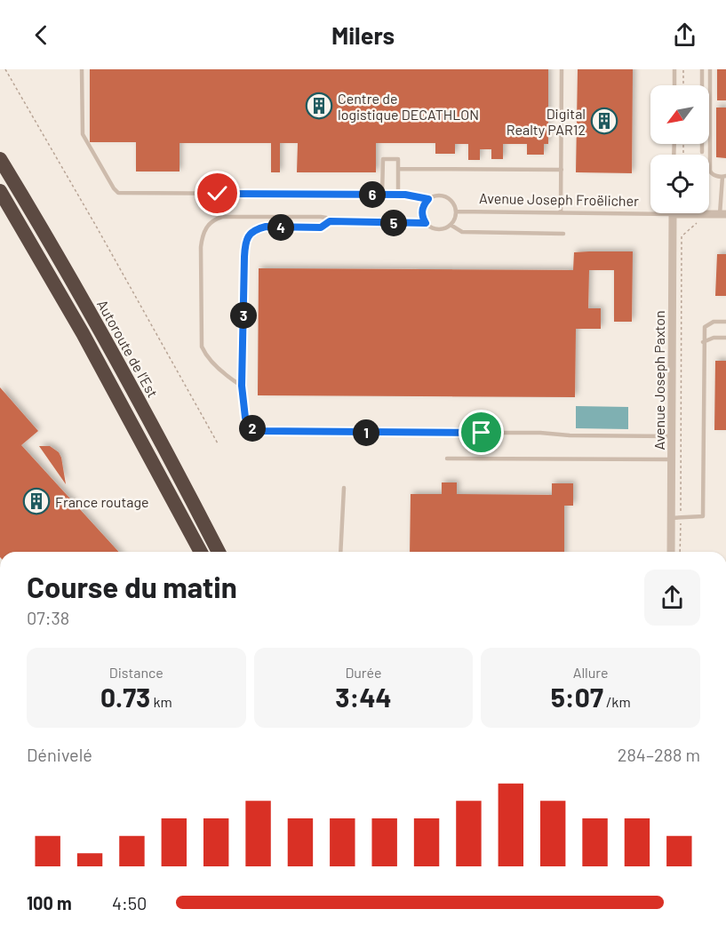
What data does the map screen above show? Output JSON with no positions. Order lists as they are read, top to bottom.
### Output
{
  "streets": {
    "highway": ["Autoroute de l’Est"],
    "street": ["Avenue Joseph Froëlicher", "Avenue Joseph Paxton"]
  },
  "crossings": [
    ["Avenue Joseph Froëlicher", "Avenue Joseph Paxton"]
  ],
  "places": {
    "building": ["Centre de logistique DECATHLON", "Digital Realty PAR12", "France routage"]
  },
  "north": "bottom left",
  "page": {
    "header": "Milers",
    "pins": [
      "6",
      "5",
      "4",
      "3",
      "2",
      "1"
    ],
    "heading": ["Course du matin", "07:38"],
    "stats": [
      ["Distance", "0.73 km"],
      ["Durée", "3:44"],
      ["Allure", "5:07 /km"]
    ],
    "chart": ["Dénivelé", "284–288 m"],
    "list": [
      {
        "name": "100 m",
        "note": "4:50"
      }
    ]
  }
}
